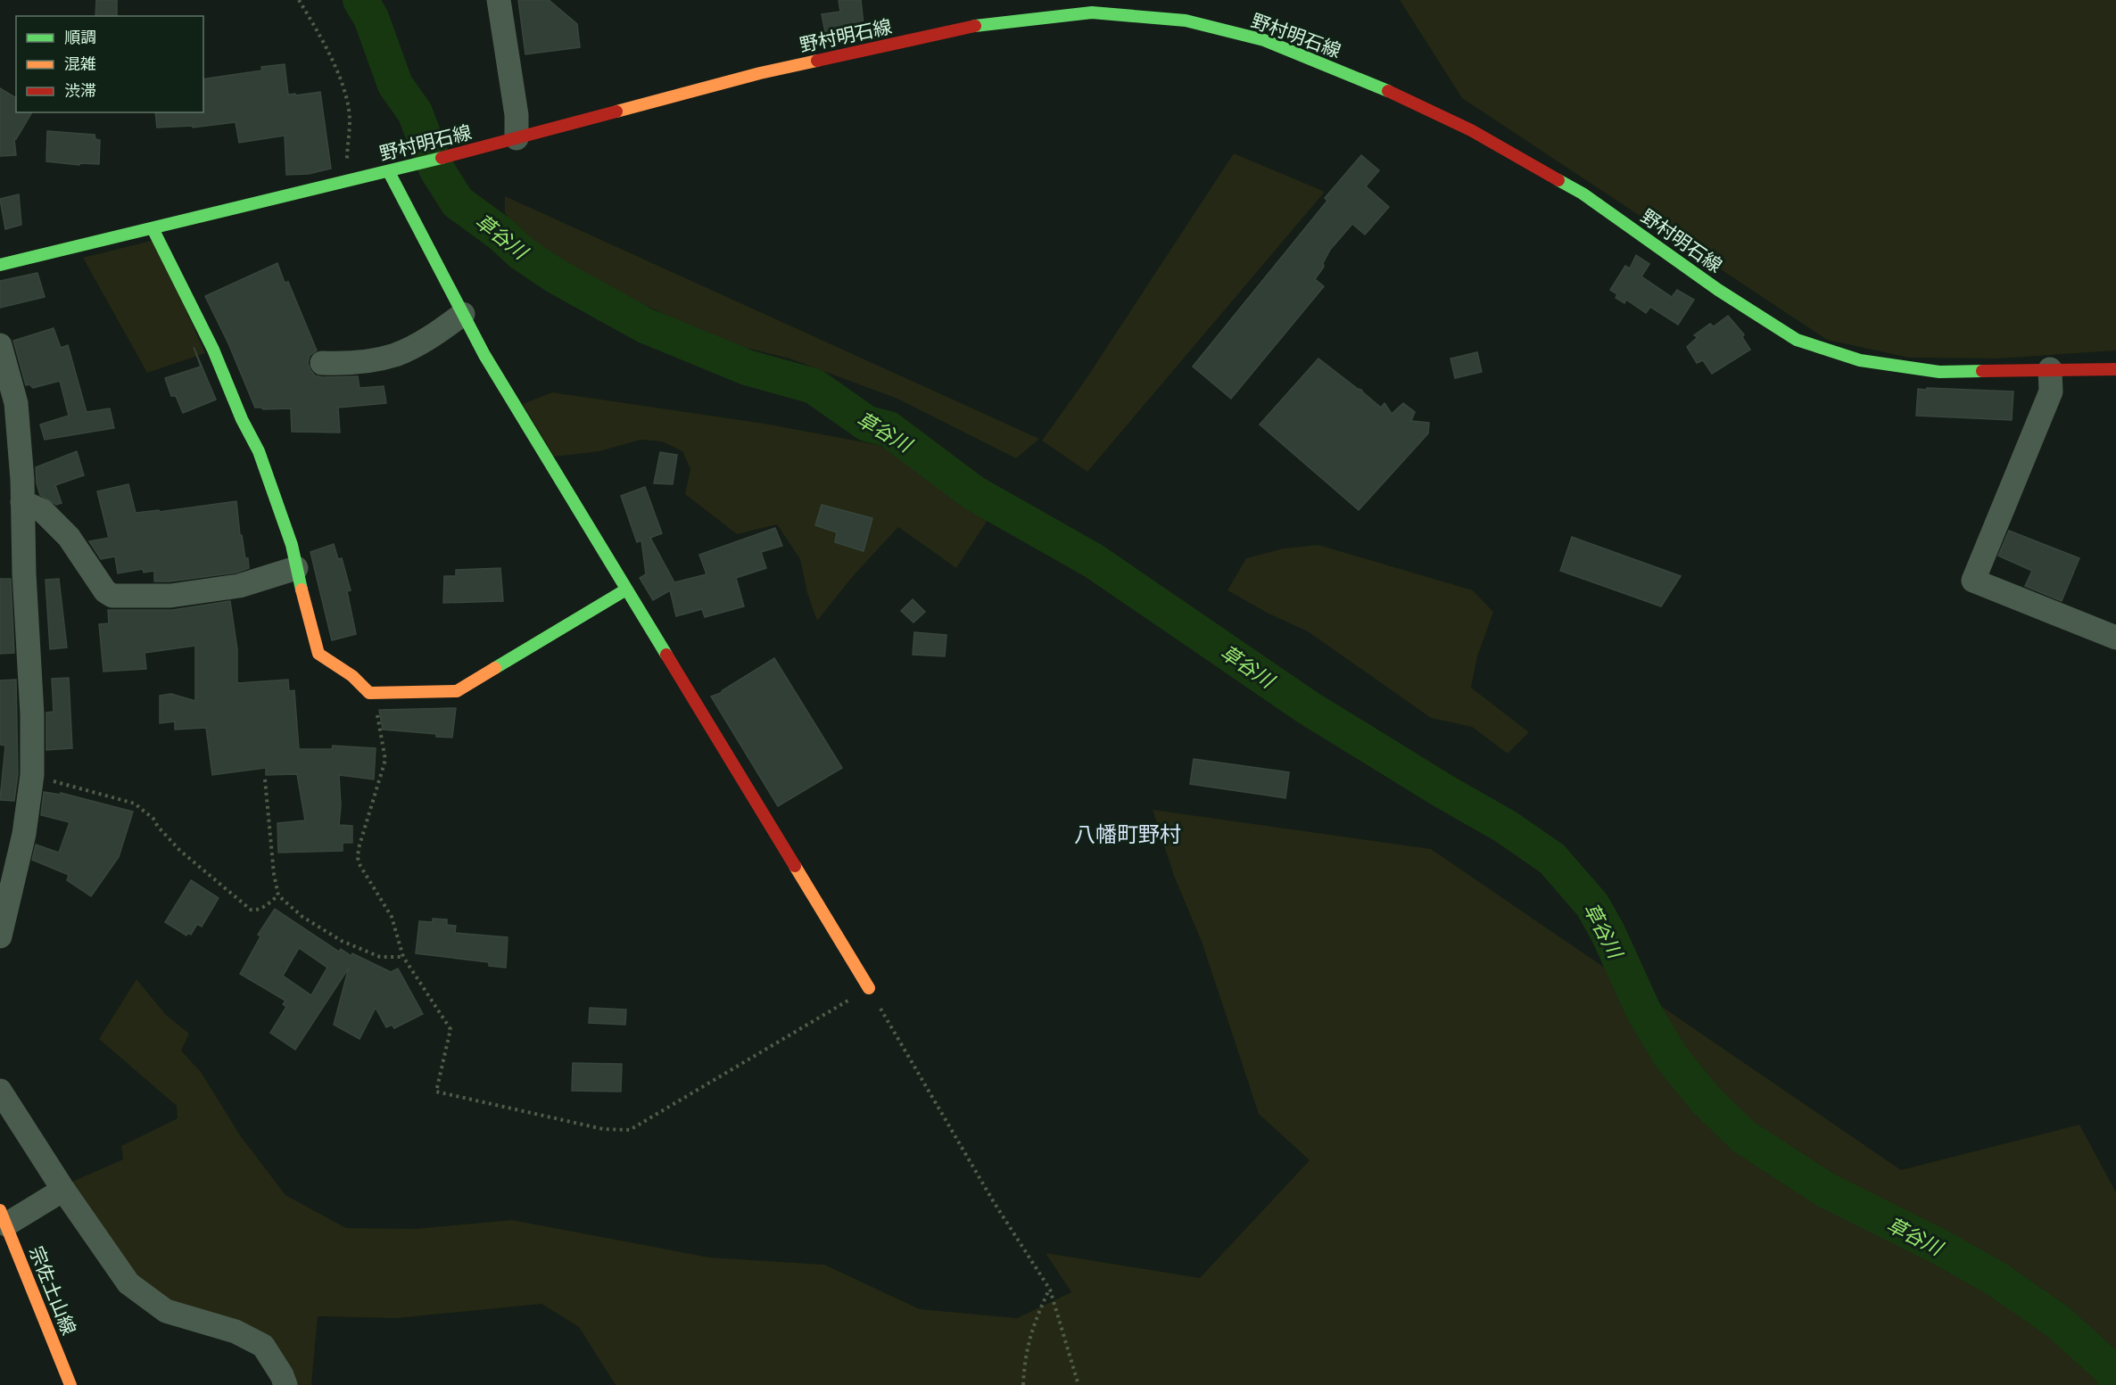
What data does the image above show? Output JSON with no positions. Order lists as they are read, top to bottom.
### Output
{
  "streets": {
    "main road": ["野村明石線", "宗佐土山線"]
  },
  "districts": ["八幡町野村"],
  "water": ["草谷川"],
  "legend": ["順調", "混雑", "渋滞"]
}
